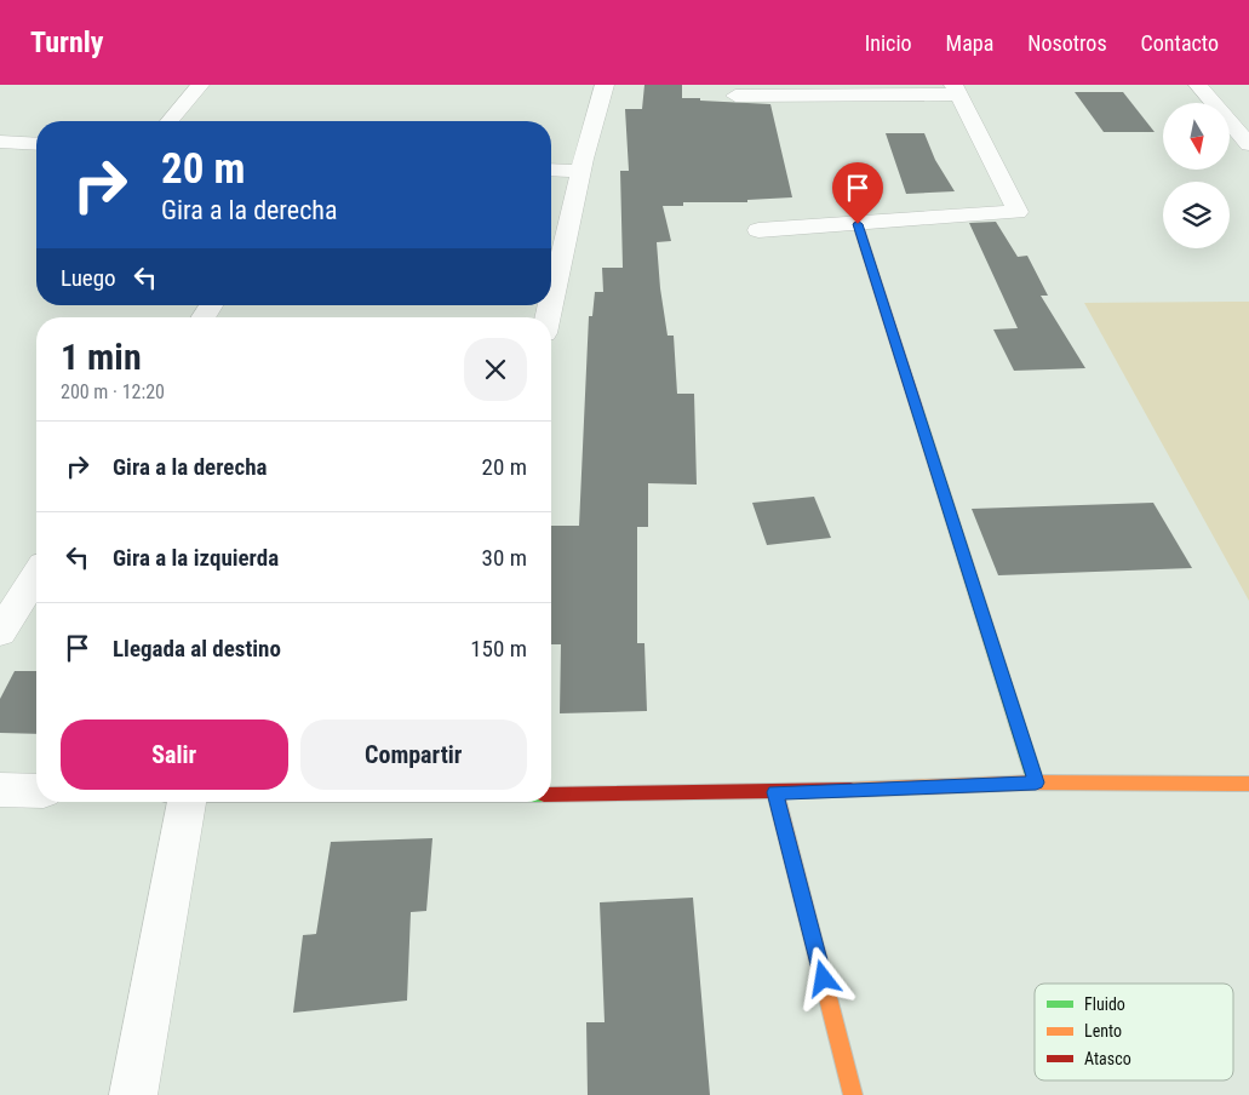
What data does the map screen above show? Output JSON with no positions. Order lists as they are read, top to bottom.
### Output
{
  "legend": ["Fluido", "Lento", "Atasco"],
  "north": "bottom",
  "page": {
    "header": "Turnly",
    "nav": [
      "Inicio",
      "Mapa",
      "Nosotros",
      "Contacto"
    ],
    "turn": ["20 m", "Gira a la derecha"],
    "then": "Luego",
    "heading": ["1 min", "200 m · 12:20"],
    "list": [
      {
        "name": "Gira a la derecha",
        "value": "20 m"
      },
      {
        "name": "Gira a la izquierda",
        "value": "30 m"
      },
      {
        "name": "Llegada al destino",
        "value": "150 m"
      }
    ],
    "buttons": ["Salir", "Compartir"]
  }
}
